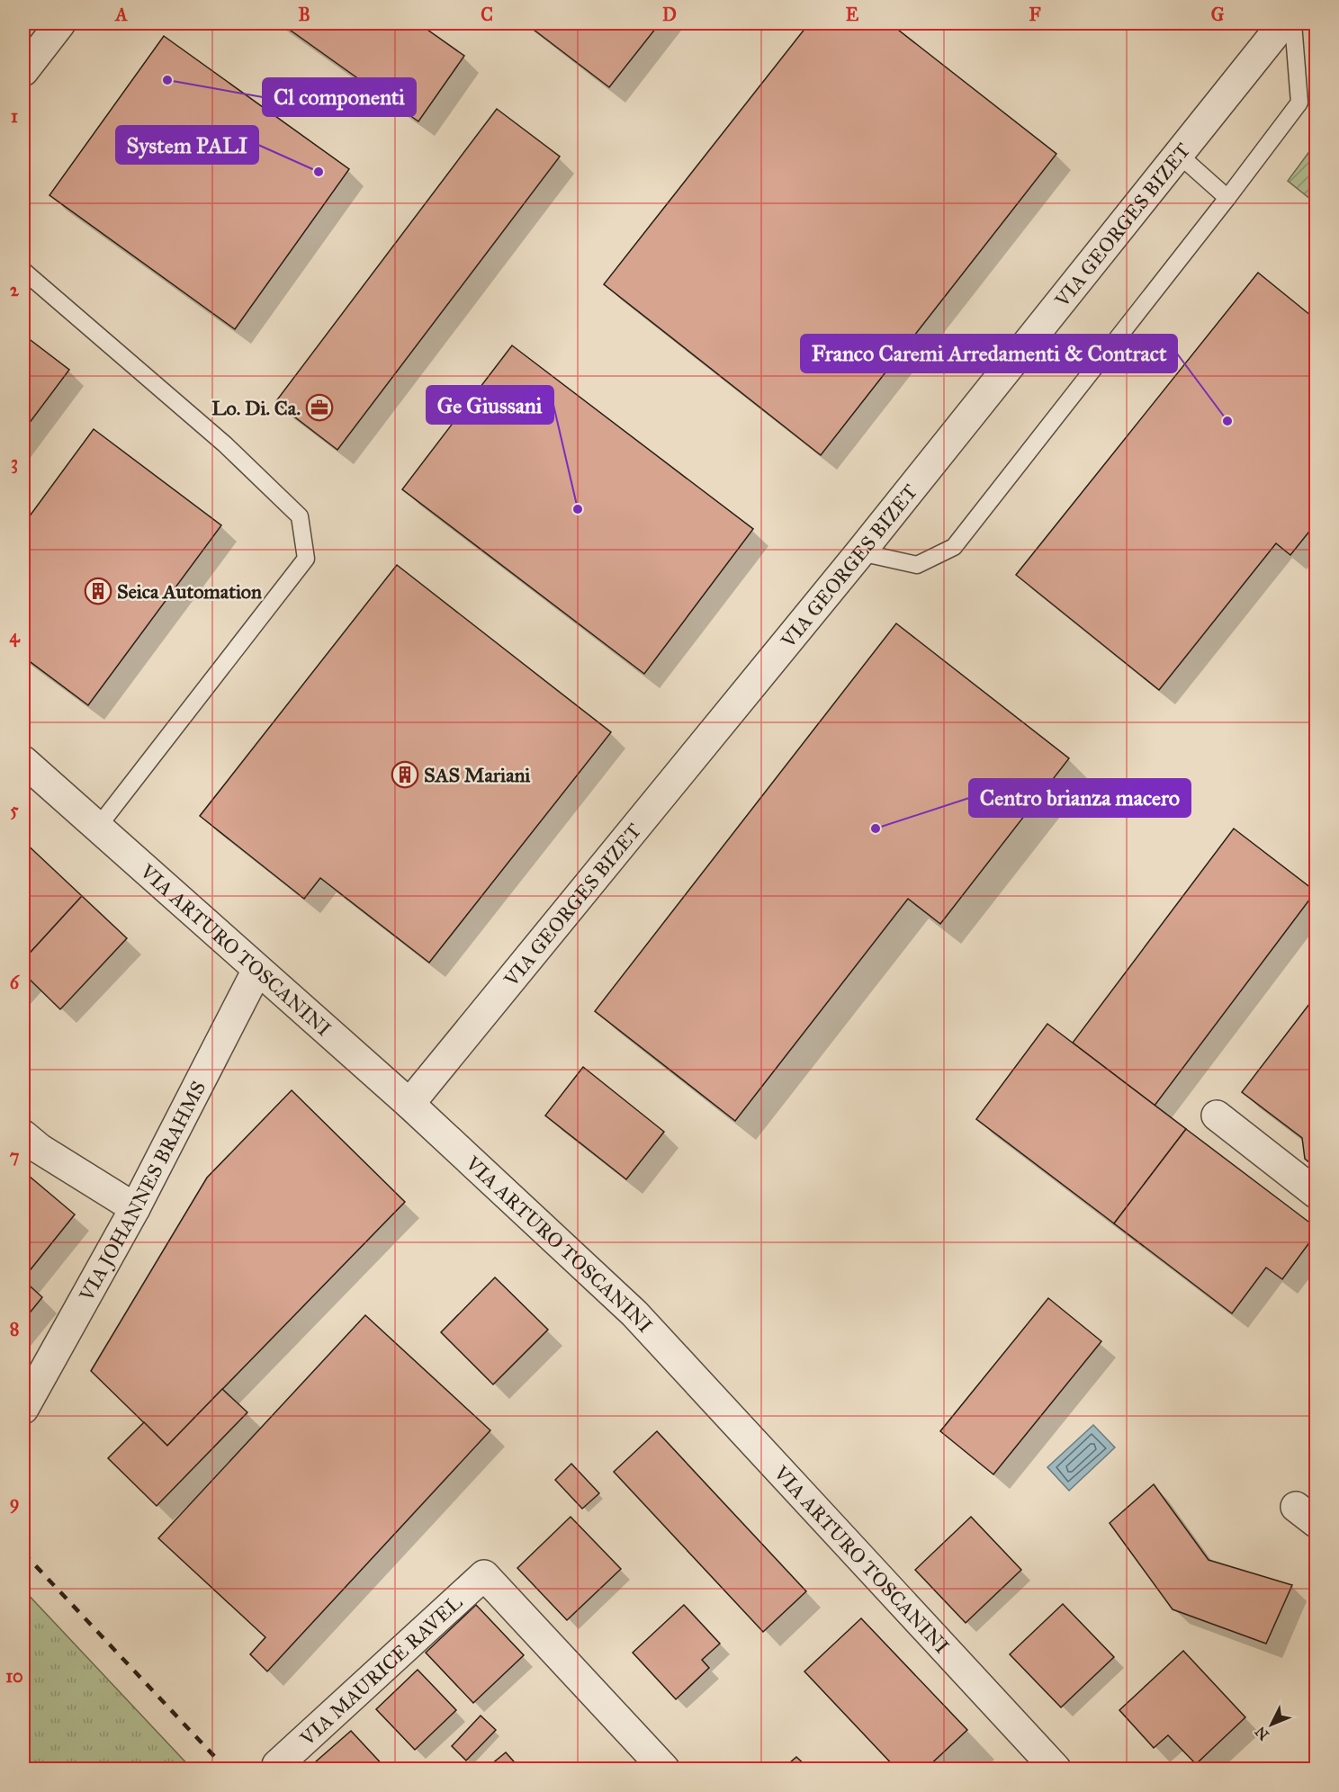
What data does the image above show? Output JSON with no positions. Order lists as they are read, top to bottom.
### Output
{
  "streets": {
    "street": [
      "VIA GEORGES BIZET",
      "VIA ARTURO TOSCANINI",
      "VIA JOHANNES BRAHMS",
      "VIA MAURICE RAVEL"
    ]
  },
  "crossings": [
    ["VIA GEORGES BIZET", "VIA ARTURO TOSCANINI"],
    ["VIA ARTURO TOSCANINI", "VIA JOHANNES BRAHMS"]
  ],
  "places": {
    "other": [
      "Cl componenti",
      "System PALI",
      "Franco Caremi Arredamenti & Contract",
      "Ge Giussani",
      "Centro brianza macero"
    ],
    "office": ["Lo. Di. Ca."],
    "building": ["Seica Automation", "SAS Mariani"]
  },
  "north": "bottom left",
  "grid": {
    "columns": [
      "A",
      "B",
      "C",
      "D",
      "E",
      "F",
      "G"
    ],
    "rows": [
      "1",
      "2",
      "3",
      "4",
      "5",
      "6",
      "7",
      "8",
      "9",
      "10"
    ]
  }
}
